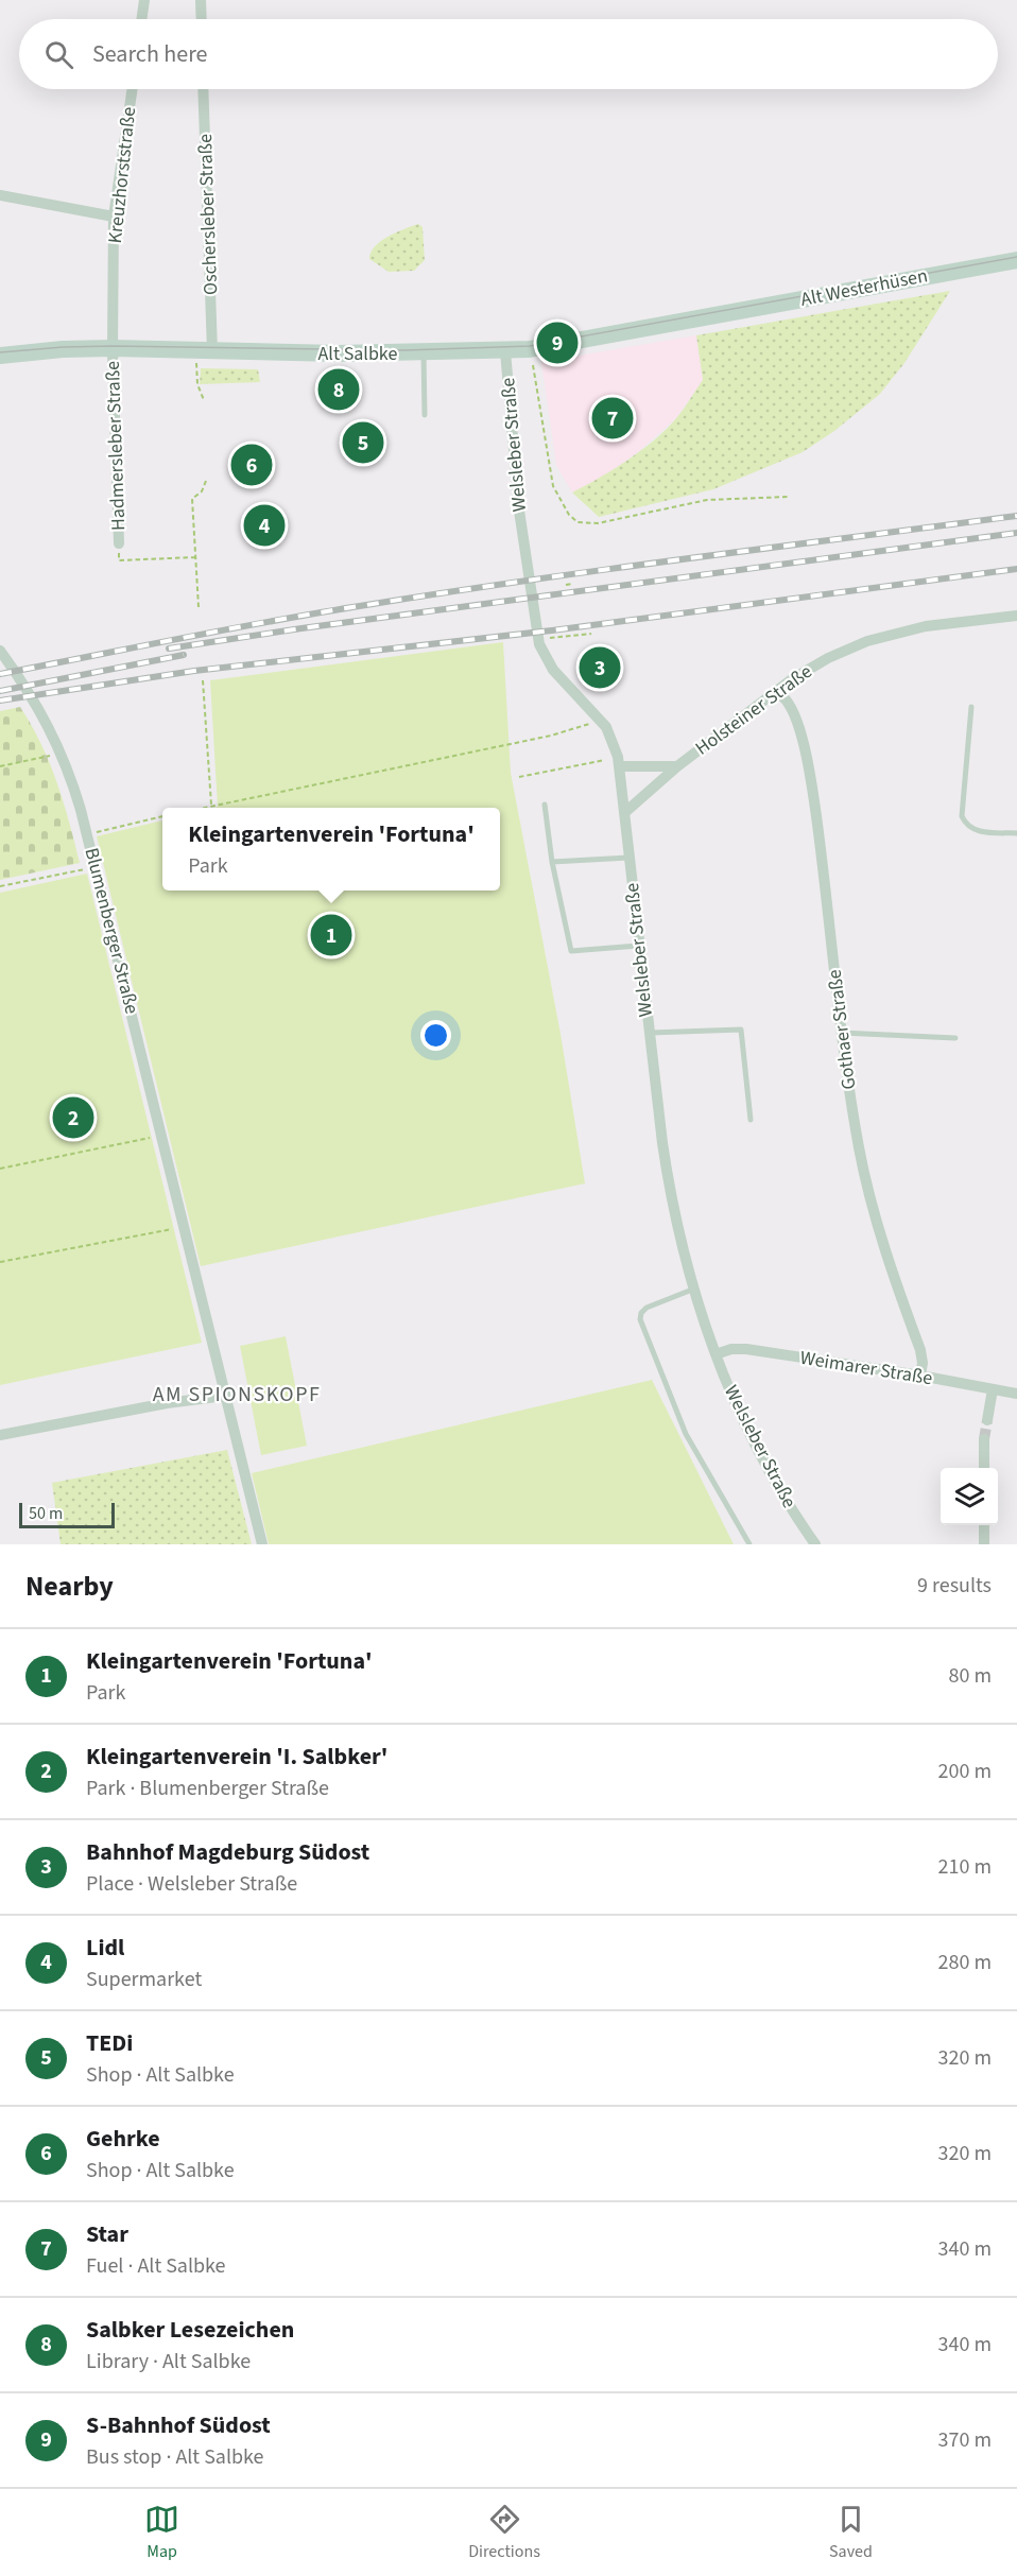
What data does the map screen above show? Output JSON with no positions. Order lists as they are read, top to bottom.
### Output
{
  "streets": {
    "main road": ["Alt Westerhüsen", "Alt Salbke"],
    "street": [
      "Kreuzhorststraße",
      "Oschersleber Straße",
      "Welsleber Straße",
      "Hadmersleber Straße",
      "Holsteiner Straße",
      "Blumenberger Straße",
      "Gothaer Straße",
      "Weimarer Straße"
    ]
  },
  "crossings": [
    ["Kreuzhorststraße", "Alt Salbke"],
    ["Kreuzhorststraße", "Hadmersleber Straße"],
    ["Oschersleber Straße", "Alt Salbke"],
    ["Alt Westerhüsen", "Alt Salbke"],
    ["Alt Salbke", "Welsleber Straße"],
    ["Alt Salbke", "Hadmersleber Straße"],
    ["Welsleber Straße", "Holsteiner Straße"],
    ["Welsleber Straße", "Weimarer Straße"],
    ["Holsteiner Straße", "Gothaer Straße"],
    ["Gothaer Straße", "Weimarer Straße"]
  ],
  "districts": ["AM SPIONSKOPF"],
  "scale_bar": "50 m",
  "page": {
    "search": "Search here",
    "pins": [
      "9",
      "8",
      "7",
      "5",
      "6",
      "4",
      "3",
      "1",
      "2"
    ],
    "popup": ["Kleingartenverein 'Fortuna'", "Park"],
    "scale": "50 m",
    "heading": ["Nearby", "9 results"],
    "list": [
      {
        "mark": "1",
        "name": "Kleingartenverein 'Fortuna'",
        "note": "Park",
        "value": "80 m"
      },
      {
        "mark": "2",
        "name": "Kleingartenverein 'I. Salbker'",
        "note": "Park · Blumenberger Straße",
        "value": "200 m"
      },
      {
        "mark": "3",
        "name": "Bahnhof Magdeburg Südost",
        "note": "Place · Welsleber Straße",
        "value": "210 m"
      },
      {
        "mark": "4",
        "name": "Lidl",
        "note": "Supermarket",
        "value": "280 m"
      },
      {
        "mark": "5",
        "name": "TEDi",
        "note": "Shop · Alt Salbke",
        "value": "320 m"
      },
      {
        "mark": "6",
        "name": "Gehrke",
        "note": "Shop · Alt Salbke",
        "value": "320 m"
      },
      {
        "mark": "7",
        "name": "Star",
        "note": "Fuel · Alt Salbke",
        "value": "340 m"
      },
      {
        "mark": "8",
        "name": "Salbker Lesezeichen",
        "note": "Library · Alt Salbke",
        "value": "340 m"
      },
      {
        "mark": "9",
        "name": "S-Bahnhof Südost",
        "note": "Bus stop · Alt Salbke",
        "value": "370 m"
      }
    ],
    "nav": ["Map", "Directions", "Saved"]
  }
}
